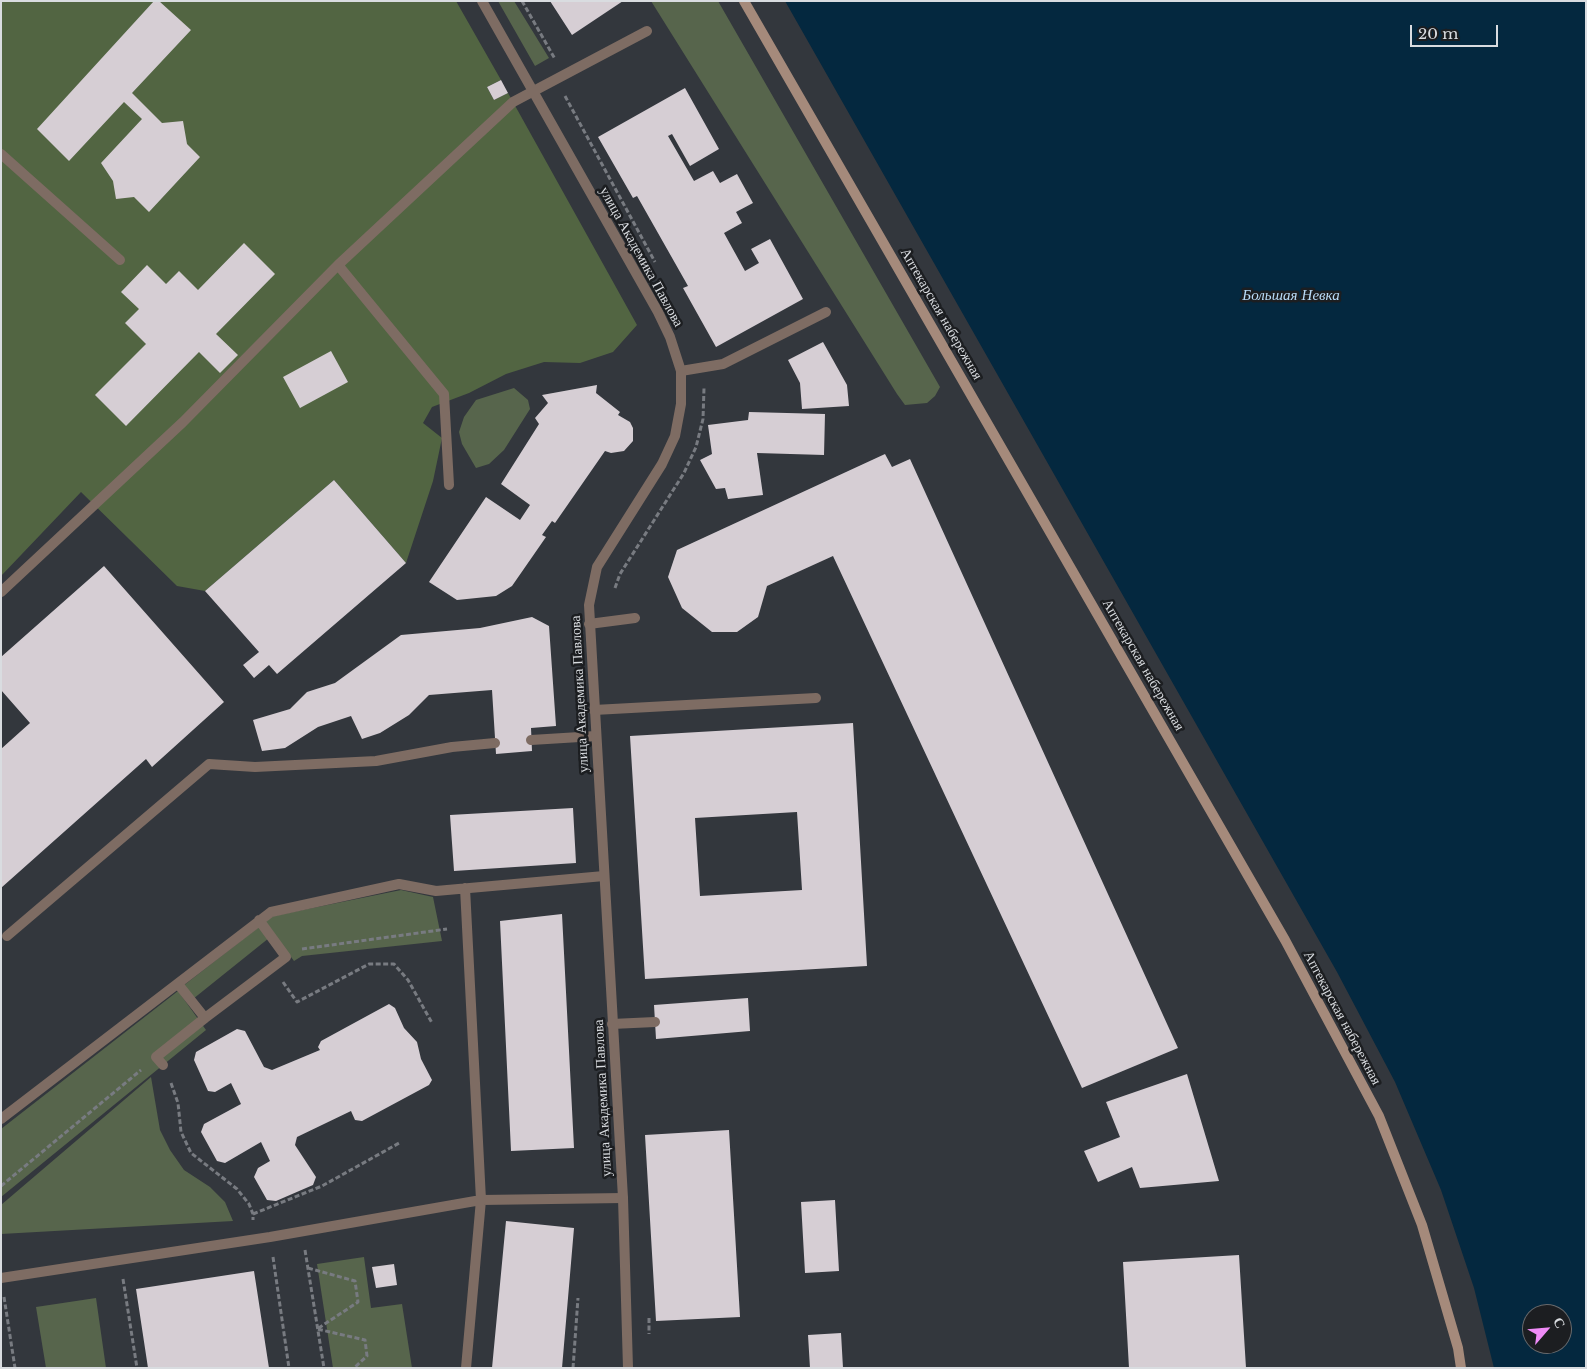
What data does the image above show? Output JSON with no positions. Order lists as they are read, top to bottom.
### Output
{
  "streets": {
    "street": ["улица Академика Павлова", "Аптекарская набережная"]
  },
  "water": ["Большая Невка"],
  "scale_bar": "20 m",
  "north": "top right"
}
